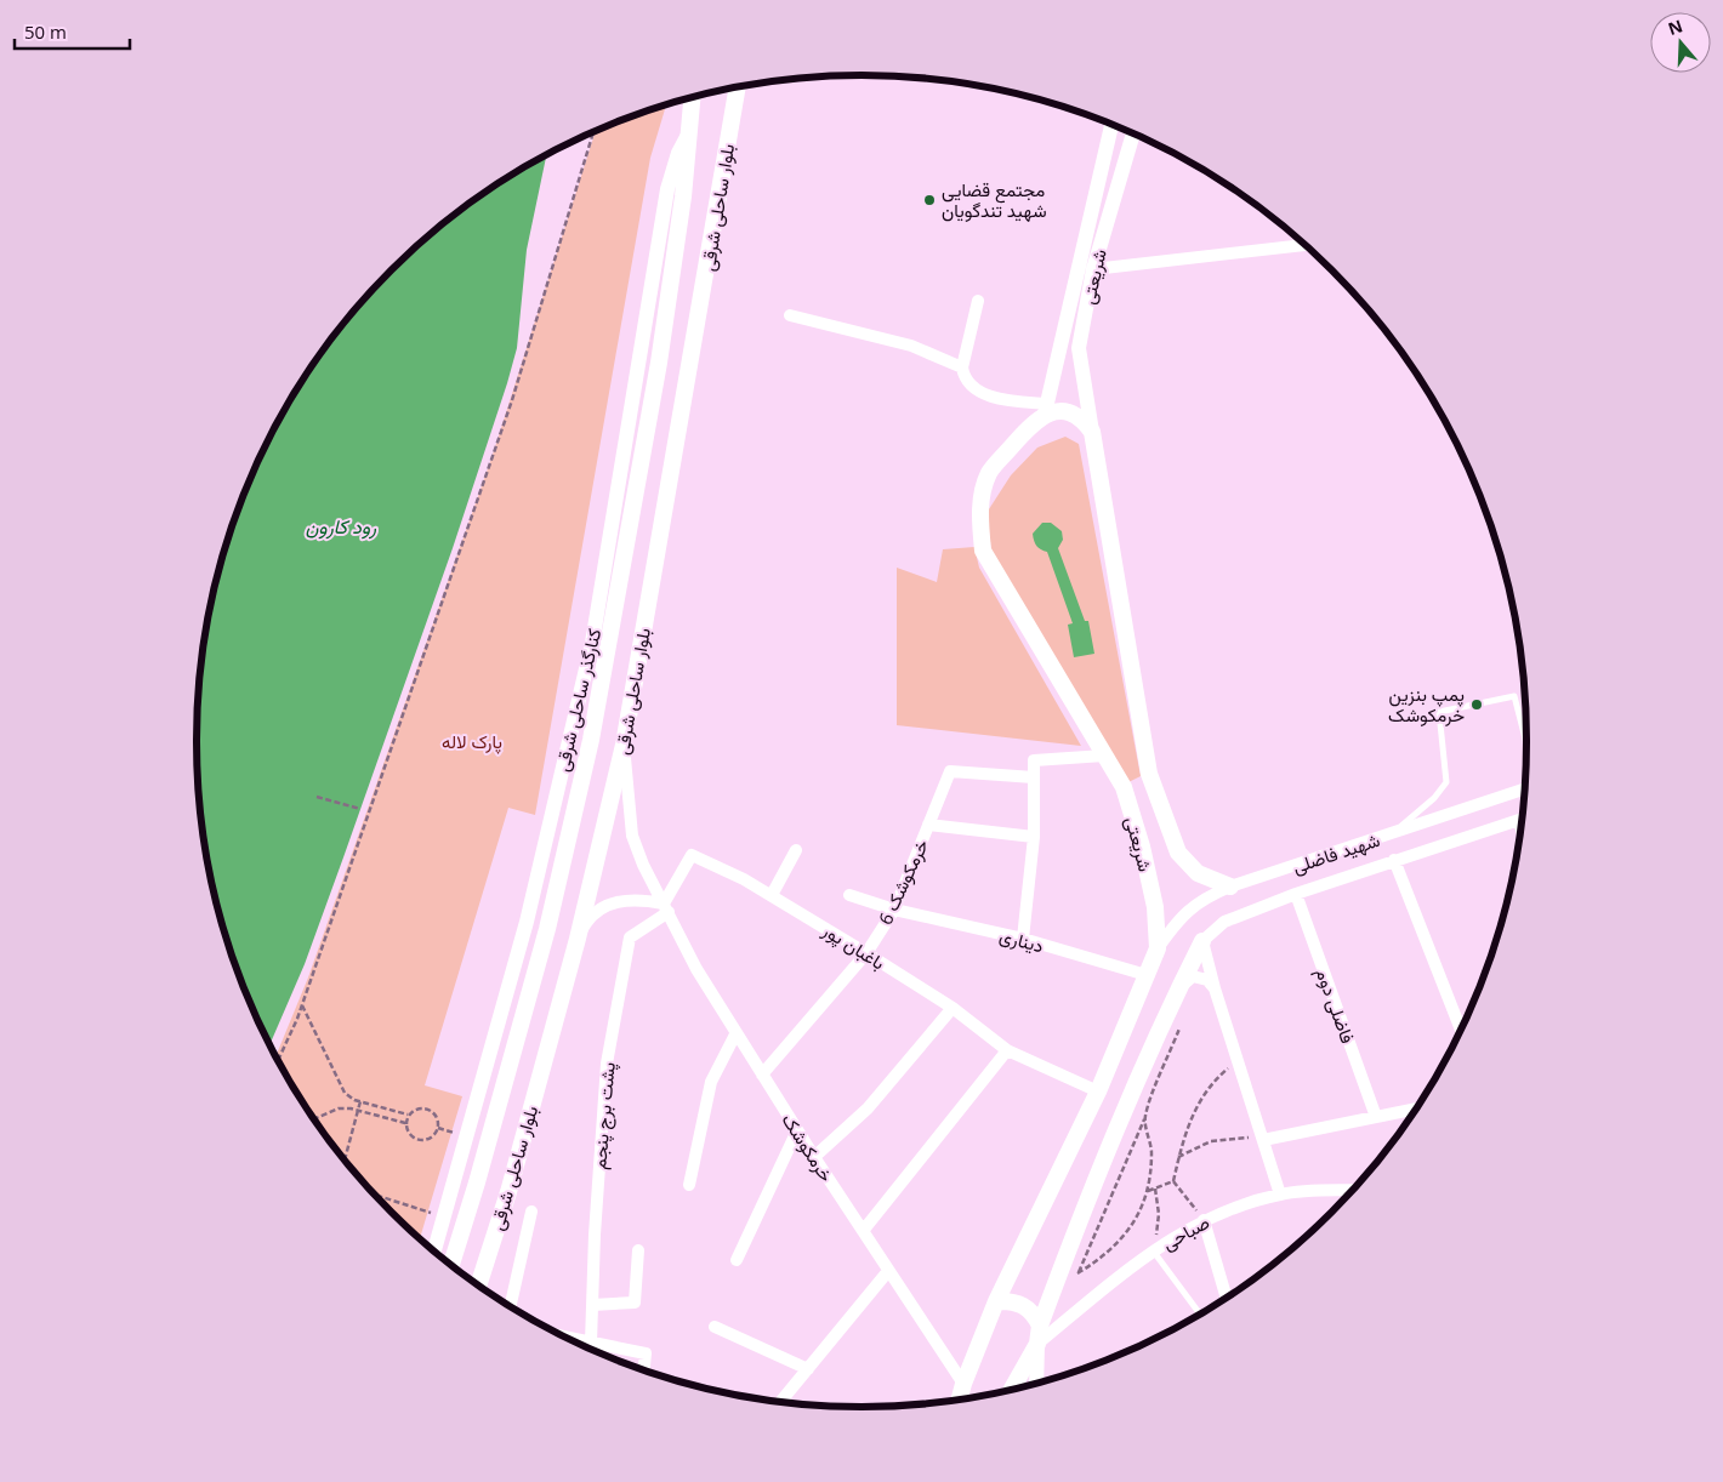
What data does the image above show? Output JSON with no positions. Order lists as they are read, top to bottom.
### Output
{
  "streets": {
    "main road": ["بلوار ساحلی شرقی", "شریعتی"],
    "street": [
      "کنارگذر ساحلی شرقی",
      "شهید فاضلی",
      "خرمکوشک 6",
      "دیناری",
      "باغبان پور",
      "فاضلی دوم",
      "پشت برج پنجم",
      "خرمکوشک",
      "صباحی"
    ]
  },
  "crossings": [
    ["بلوار ساحلی شرقی", "کنارگذر ساحلی شرقی"],
    ["بلوار ساحلی شرقی", "خرمکوشک"],
    ["شریعتی", "شهید فاضلی"],
    ["شریعتی", "دیناری"],
    ["شریعتی", "باغبان پور"],
    ["شریعتی", "خرمکوشک"],
    ["شهید فاضلی", "فاضلی دوم"],
    ["خرمکوشک 6", "دیناری"],
    ["خرمکوشک 6", "باغبان پور"],
    ["خرمکوشک 6", "خرمکوشک"],
    ["باغبان پور", "پشت برج پنجم"],
    ["باغبان پور", "خرمکوشک"],
    ["پشت برج پنجم", "خرمکوشک"]
  ],
  "water": ["رود کارون"],
  "parks": ["پارک لاله"],
  "places": ["مجتمع قضایی شهید تندگویان", "پمپ بنزین خرمکوشک"],
  "scale_bar": "50 m",
  "north": "top"
}
